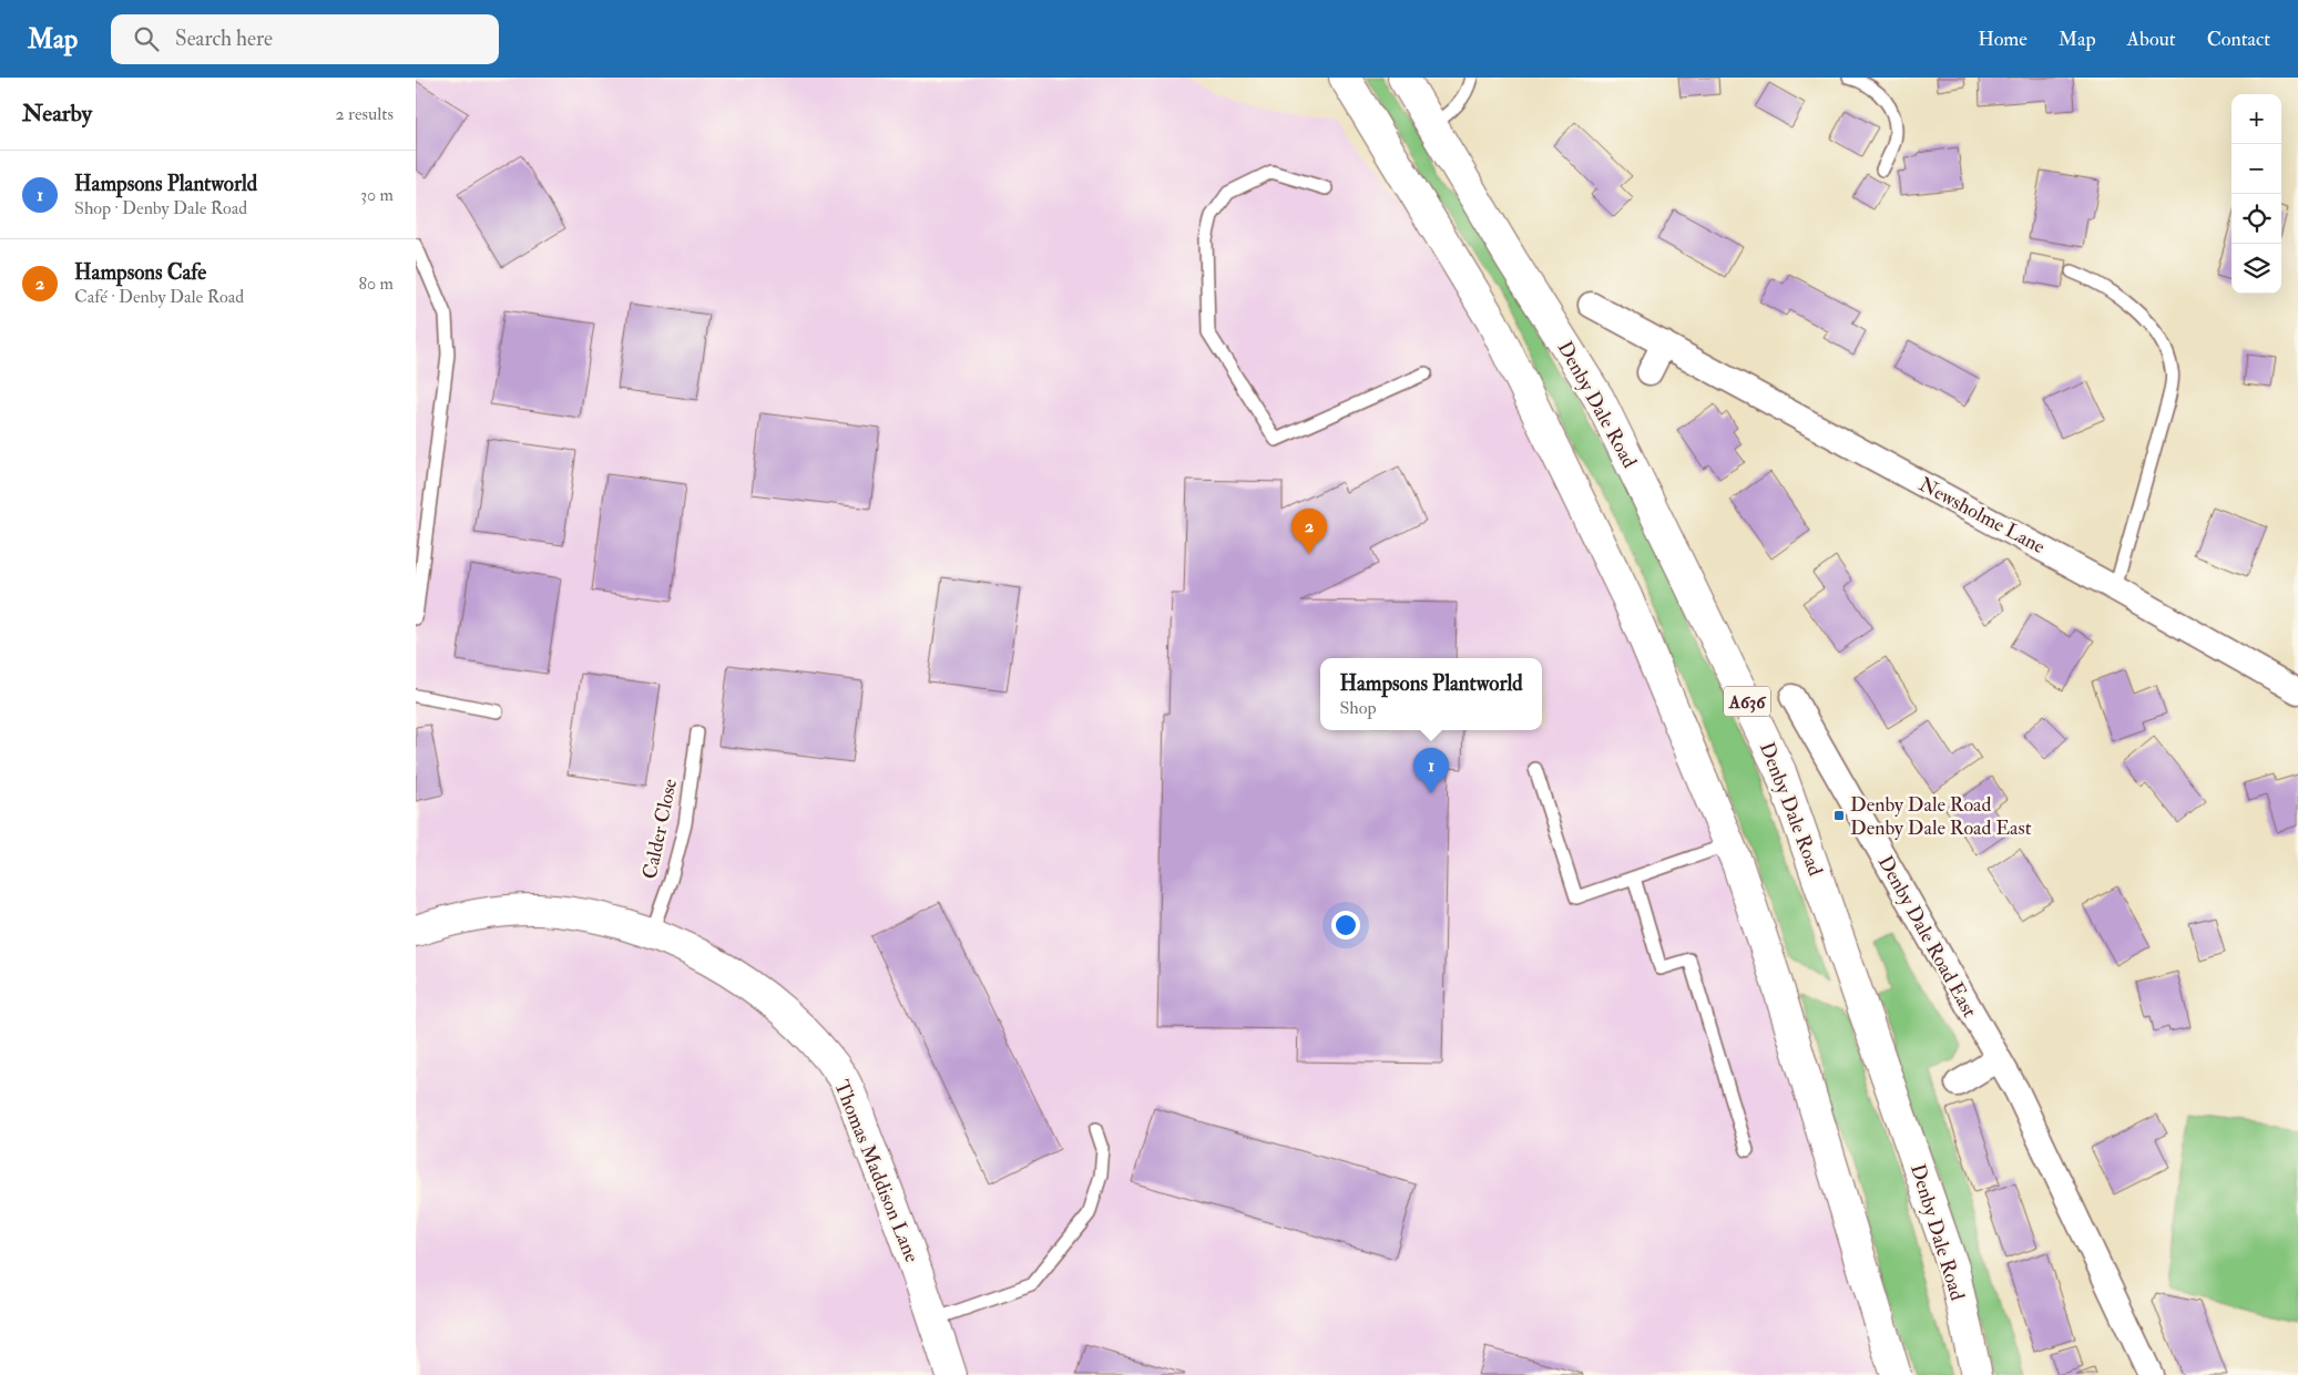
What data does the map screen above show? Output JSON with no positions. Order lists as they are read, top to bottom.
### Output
{
  "streets": {
    "main road": ["Denby Dale Road", "A636", "Thomas Maddison Lane"],
    "street": ["Newsholme Lane", "Denby Dale Road East"],
    "lane": ["Calder Close"]
  },
  "crossings": [
    ["Calder Close", "Thomas Maddison Lane"]
  ],
  "places": {
    "transit": ["Denby Dale Road Denby Dale Road East"]
  },
  "page": {
    "header": "Map",
    "search": "Search here",
    "nav": [
      "Home",
      "Map",
      "About",
      "Contact"
    ],
    "heading": ["Nearby", "2 results"],
    "map_buttons": ["+", "−"],
    "list": [
      {
        "mark": "1",
        "name": "Hampsons Plantworld",
        "note": "Shop · Denby Dale Road",
        "value": "30 m"
      },
      {
        "mark": "2",
        "name": "Hampsons Cafe",
        "note": "Café · Denby Dale Road",
        "value": "80 m"
      }
    ],
    "pins": ["2", "1"],
    "popup": ["Hampsons Plantworld", "Shop"]
  }
}
